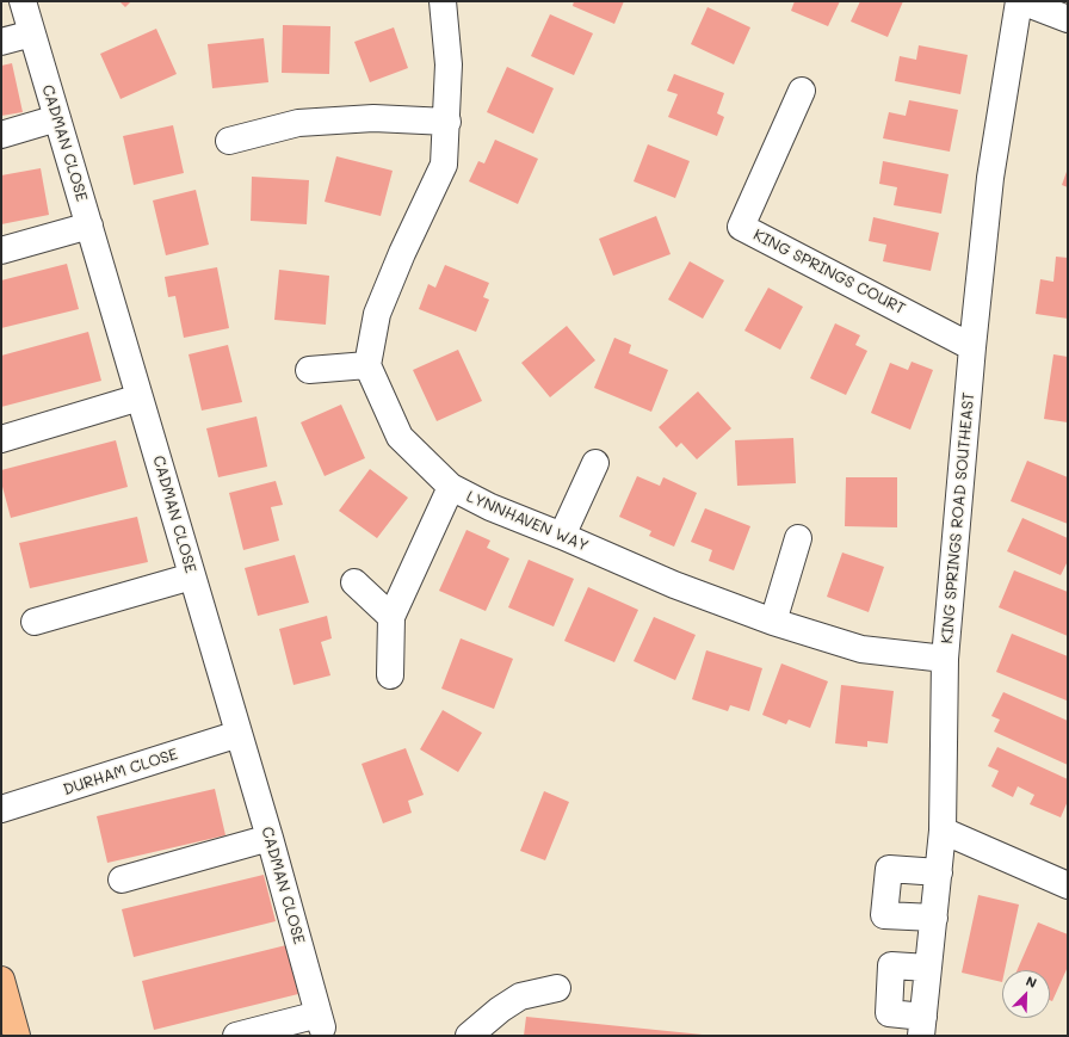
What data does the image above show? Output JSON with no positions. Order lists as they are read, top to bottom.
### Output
{
  "streets": {
    "street": [
      "CADMAN CLOSE",
      "KING SPRINGS COURT",
      "KING SPRINGS ROAD SOUTHEAST",
      "LYNNHAVEN WAY",
      "DURHAM CLOSE"
    ]
  },
  "crossings": [
    ["CADMAN CLOSE", "DURHAM CLOSE"],
    ["KING SPRINGS COURT", "KING SPRINGS ROAD SOUTHEAST"],
    ["KING SPRINGS ROAD SOUTHEAST", "LYNNHAVEN WAY"]
  ],
  "north": "top right"
}
